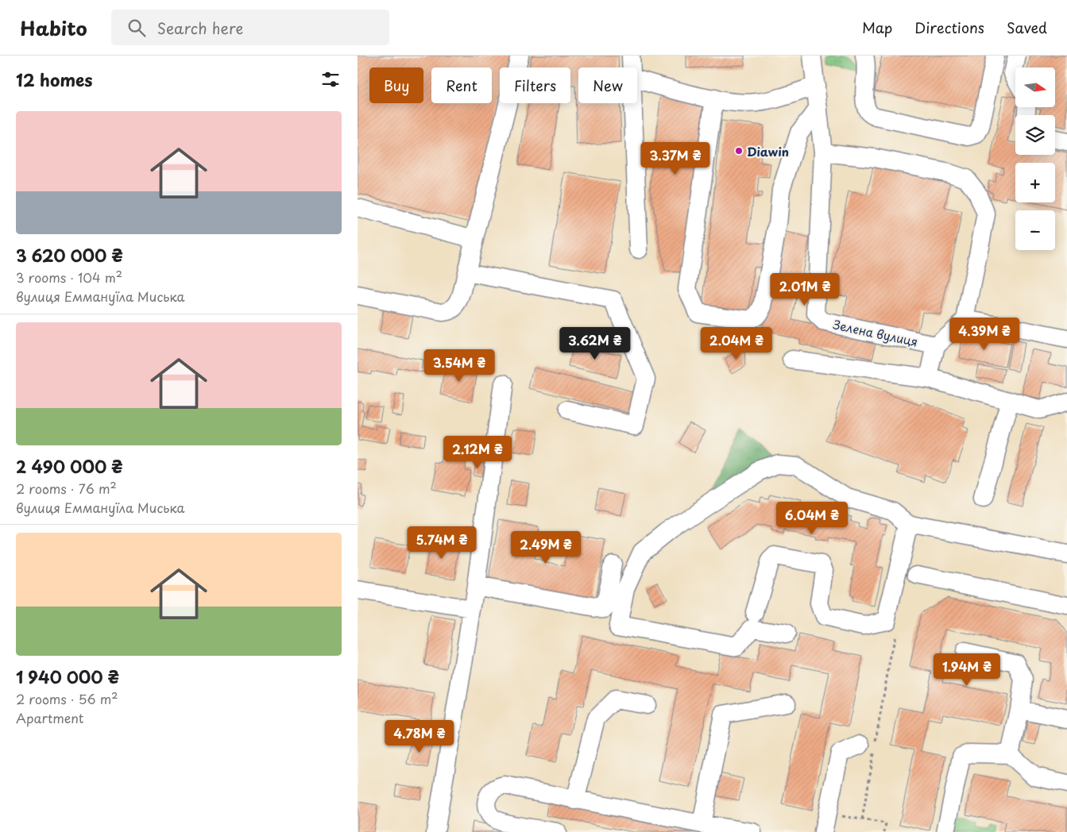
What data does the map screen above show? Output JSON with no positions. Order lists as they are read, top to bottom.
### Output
{
  "streets": {
    "street": ["Зелена вулиця"]
  },
  "places": ["Diawin"],
  "north": "right",
  "page": {
    "header": "Habito",
    "search": "Search here",
    "nav": ["Map", "Directions", "Saved"],
    "heading": "12 homes",
    "map_buttons": ["+", "−"],
    "chip": [
      "Buy",
      "Rent",
      "Filters",
      "New"
    ],
    "list": [
      {
        "name": "3 620 000 ₴",
        "note": "3 rooms · 104 m² · вулиця Еммануїла Миська"
      },
      {
        "name": "2 490 000 ₴",
        "note": "2 rooms · 76 m² · вулиця Еммануїла Миська"
      },
      {
        "name": "1 940 000 ₴",
        "note": "2 rooms · 56 m² · Apartment"
      }
    ],
    "price": [
      "3.37M ₴",
      "2.01M ₴",
      "4.39M ₴",
      "3.62M ₴",
      "2.04M ₴",
      "3.54M ₴",
      "2.12M ₴",
      "6.04M ₴",
      "5.74M ₴",
      "2.49M ₴",
      "1.94M ₴",
      "4.78M ₴"
    ]
  }
}
